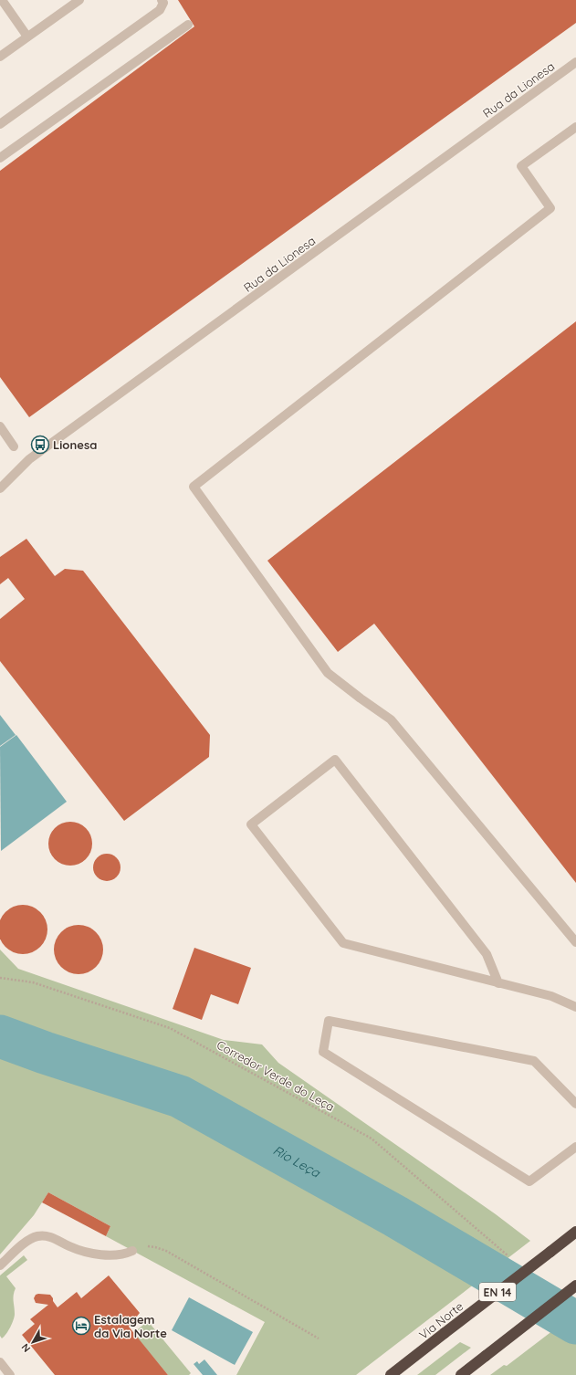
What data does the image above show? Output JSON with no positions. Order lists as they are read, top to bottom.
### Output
{
  "streets": {
    "highway": ["EN 14", "Via Norte"],
    "street": ["Rua da Lionesa"],
    "path": ["Corredor Verde do Leça"]
  },
  "water": ["Rio Leça"],
  "places": {
    "bus stop": ["Lionesa"],
    "hotel": ["Estalagem da Via Norte"]
  },
  "north": "bottom left"
}
